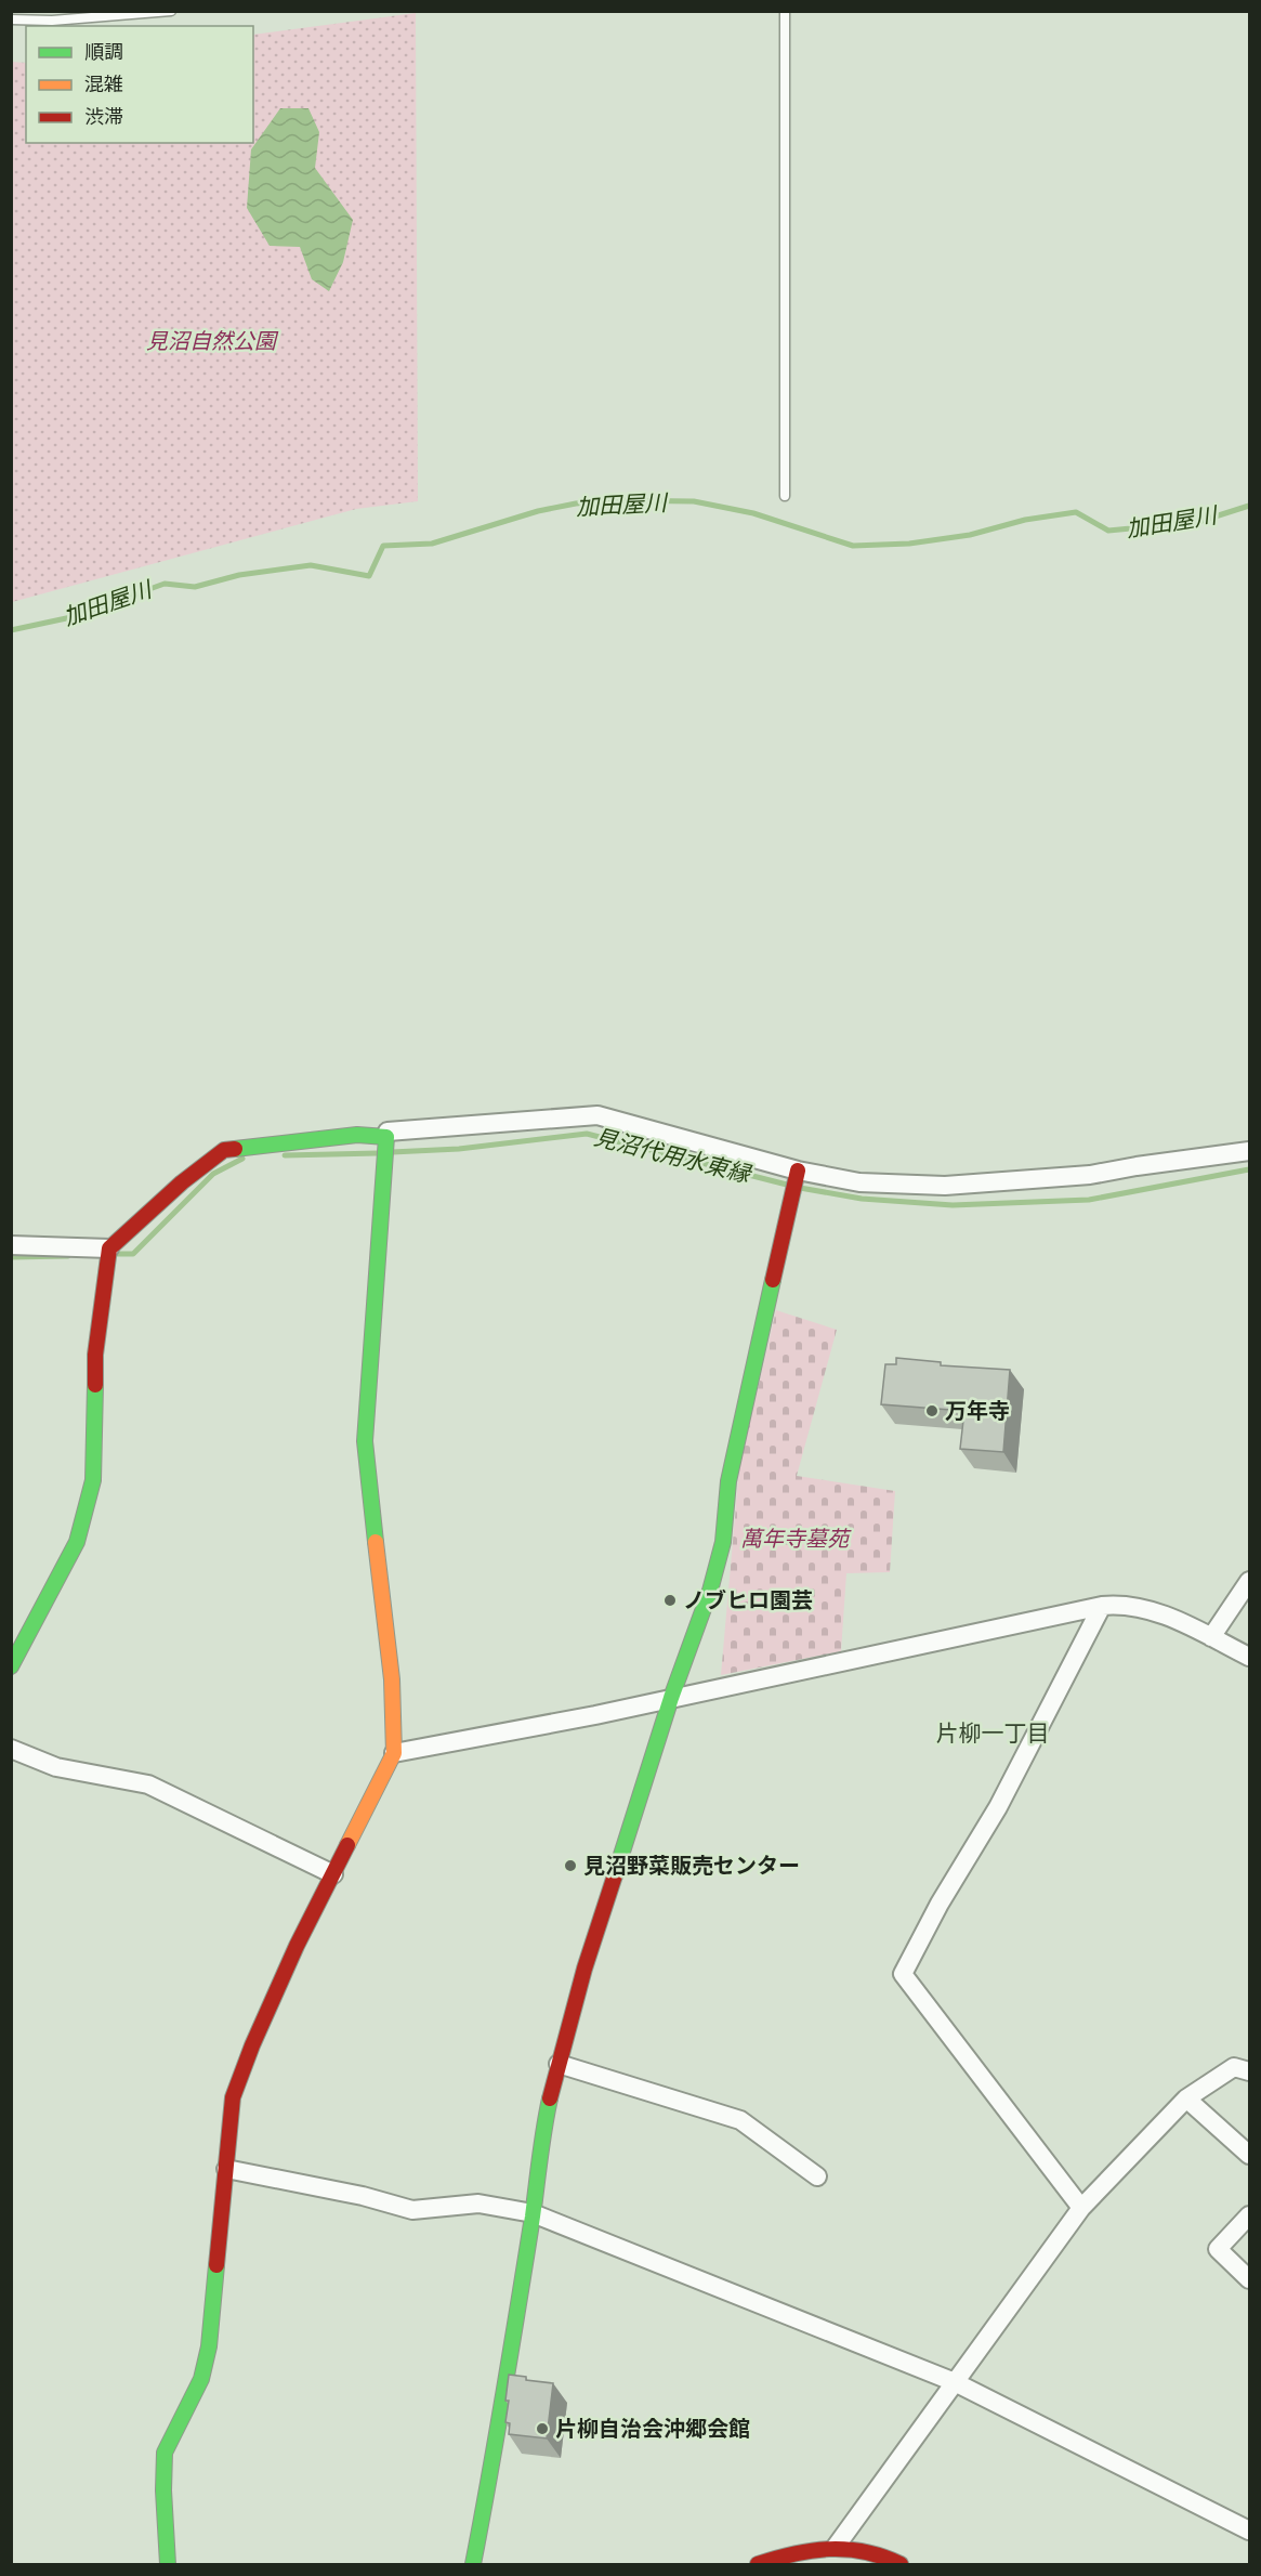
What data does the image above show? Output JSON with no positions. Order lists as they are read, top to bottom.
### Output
{
  "districts": ["片柳一丁目"],
  "water": ["加田屋川", "見沼代用水東縁"],
  "parks": ["見沼自然公園", "萬年寺墓苑"],
  "places": [
    "万年寺",
    "ノブヒロ園芸",
    "見沼野菜販売センター",
    "片柳自治会沖郷会館"
  ],
  "legend": ["順調", "混雑", "渋滞"]
}
